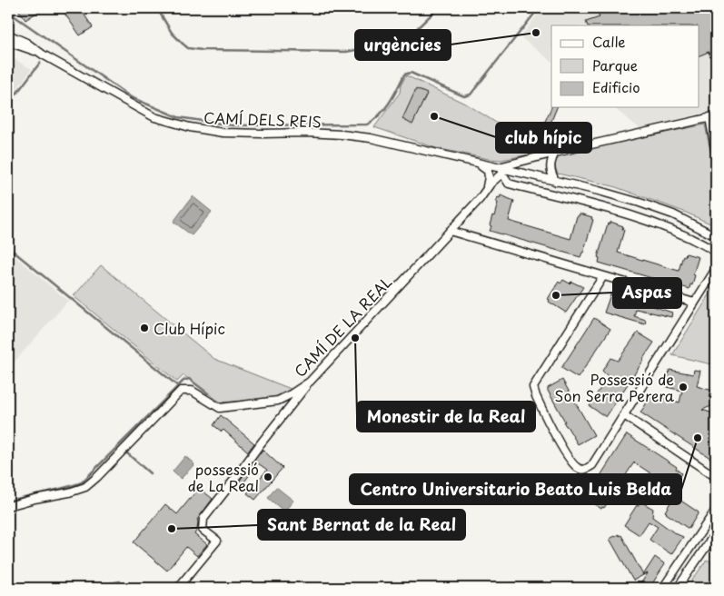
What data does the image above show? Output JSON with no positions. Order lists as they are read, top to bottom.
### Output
{
  "streets": {
    "street": ["CAMÍ DELS REIS", "CAMÍ DE LA REAL"]
  },
  "crossings": [
    ["CAMÍ DELS REIS", "CAMÍ DE LA REAL"]
  ],
  "places": [
    "urgències",
    "club hípic",
    "Aspas",
    "Club Hípic",
    "Monestir de la Real",
    "Possessió de Son Serra Perera",
    "Centro Universitario Beato Luis Belda",
    "possessió de La Real",
    "Sant Bernat de la Real"
  ],
  "legend": ["Calle", "Parque", "Edificio"]
}
